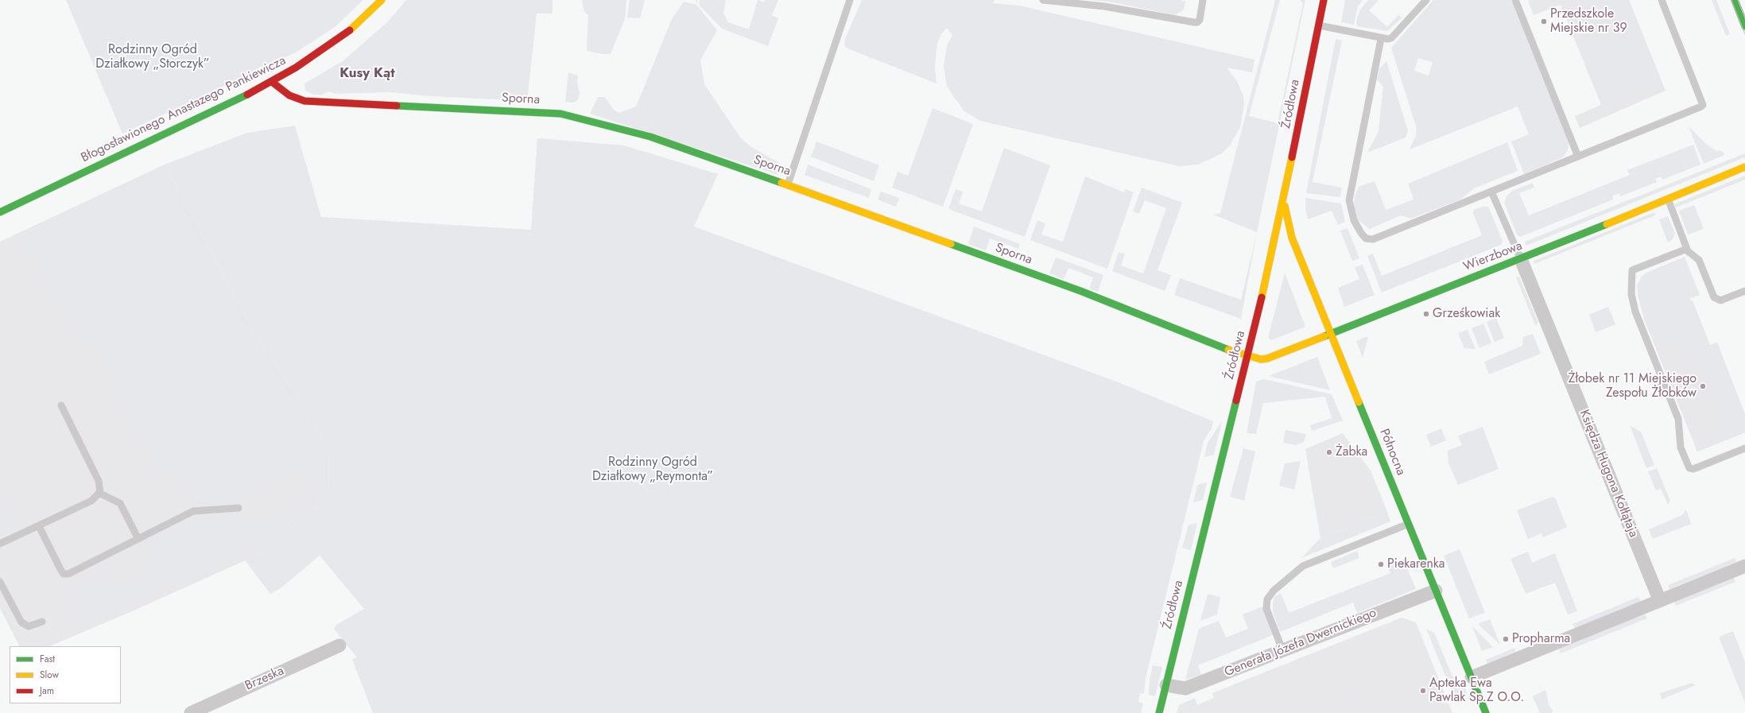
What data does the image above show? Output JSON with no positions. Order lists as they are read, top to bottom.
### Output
{
  "streets": {
    "street": [
      "Sporna",
      "Źródłowa",
      "Błogosławionego Anastazego Pankiewicza",
      "Wierzbowa",
      "Północna",
      "Księdza Hugona Kołłątaja",
      "Generała Józefa Dwernickiego",
      "Brzeska"
    ]
  },
  "crossings": [
    ["Sporna", "Źródłowa"],
    ["Sporna", "Błogosławionego Anastazego Pankiewicza"],
    ["Sporna", "Wierzbowa"],
    ["Źródłowa", "Wierzbowa"],
    ["Źródłowa", "Północna"],
    ["Źródłowa", "Generała Józefa Dwernickiego"],
    ["Wierzbowa", "Północna"],
    ["Wierzbowa", "Księdza Hugona Kołłątaja"],
    ["Północna", "Generała Józefa Dwernickiego"]
  ],
  "districts": ["Kusy Kąt"],
  "parks": ["Rodzinny Ogród Działkowy „Storczyk”", "Rodzinny Ogród Działkowy „Reymonta”"],
  "places": [
    "Przedszkole Miejskie nr 39",
    "Grześkowiak",
    "Żłobek nr 11 Miejskiego Zespołu Żłobków",
    "Żabka",
    "Piekarenka",
    "Propharma",
    "Apteka Ewa Pawlak Sp.Z O.O."
  ],
  "legend": ["Fast", "Slow", "Jam"]
}
